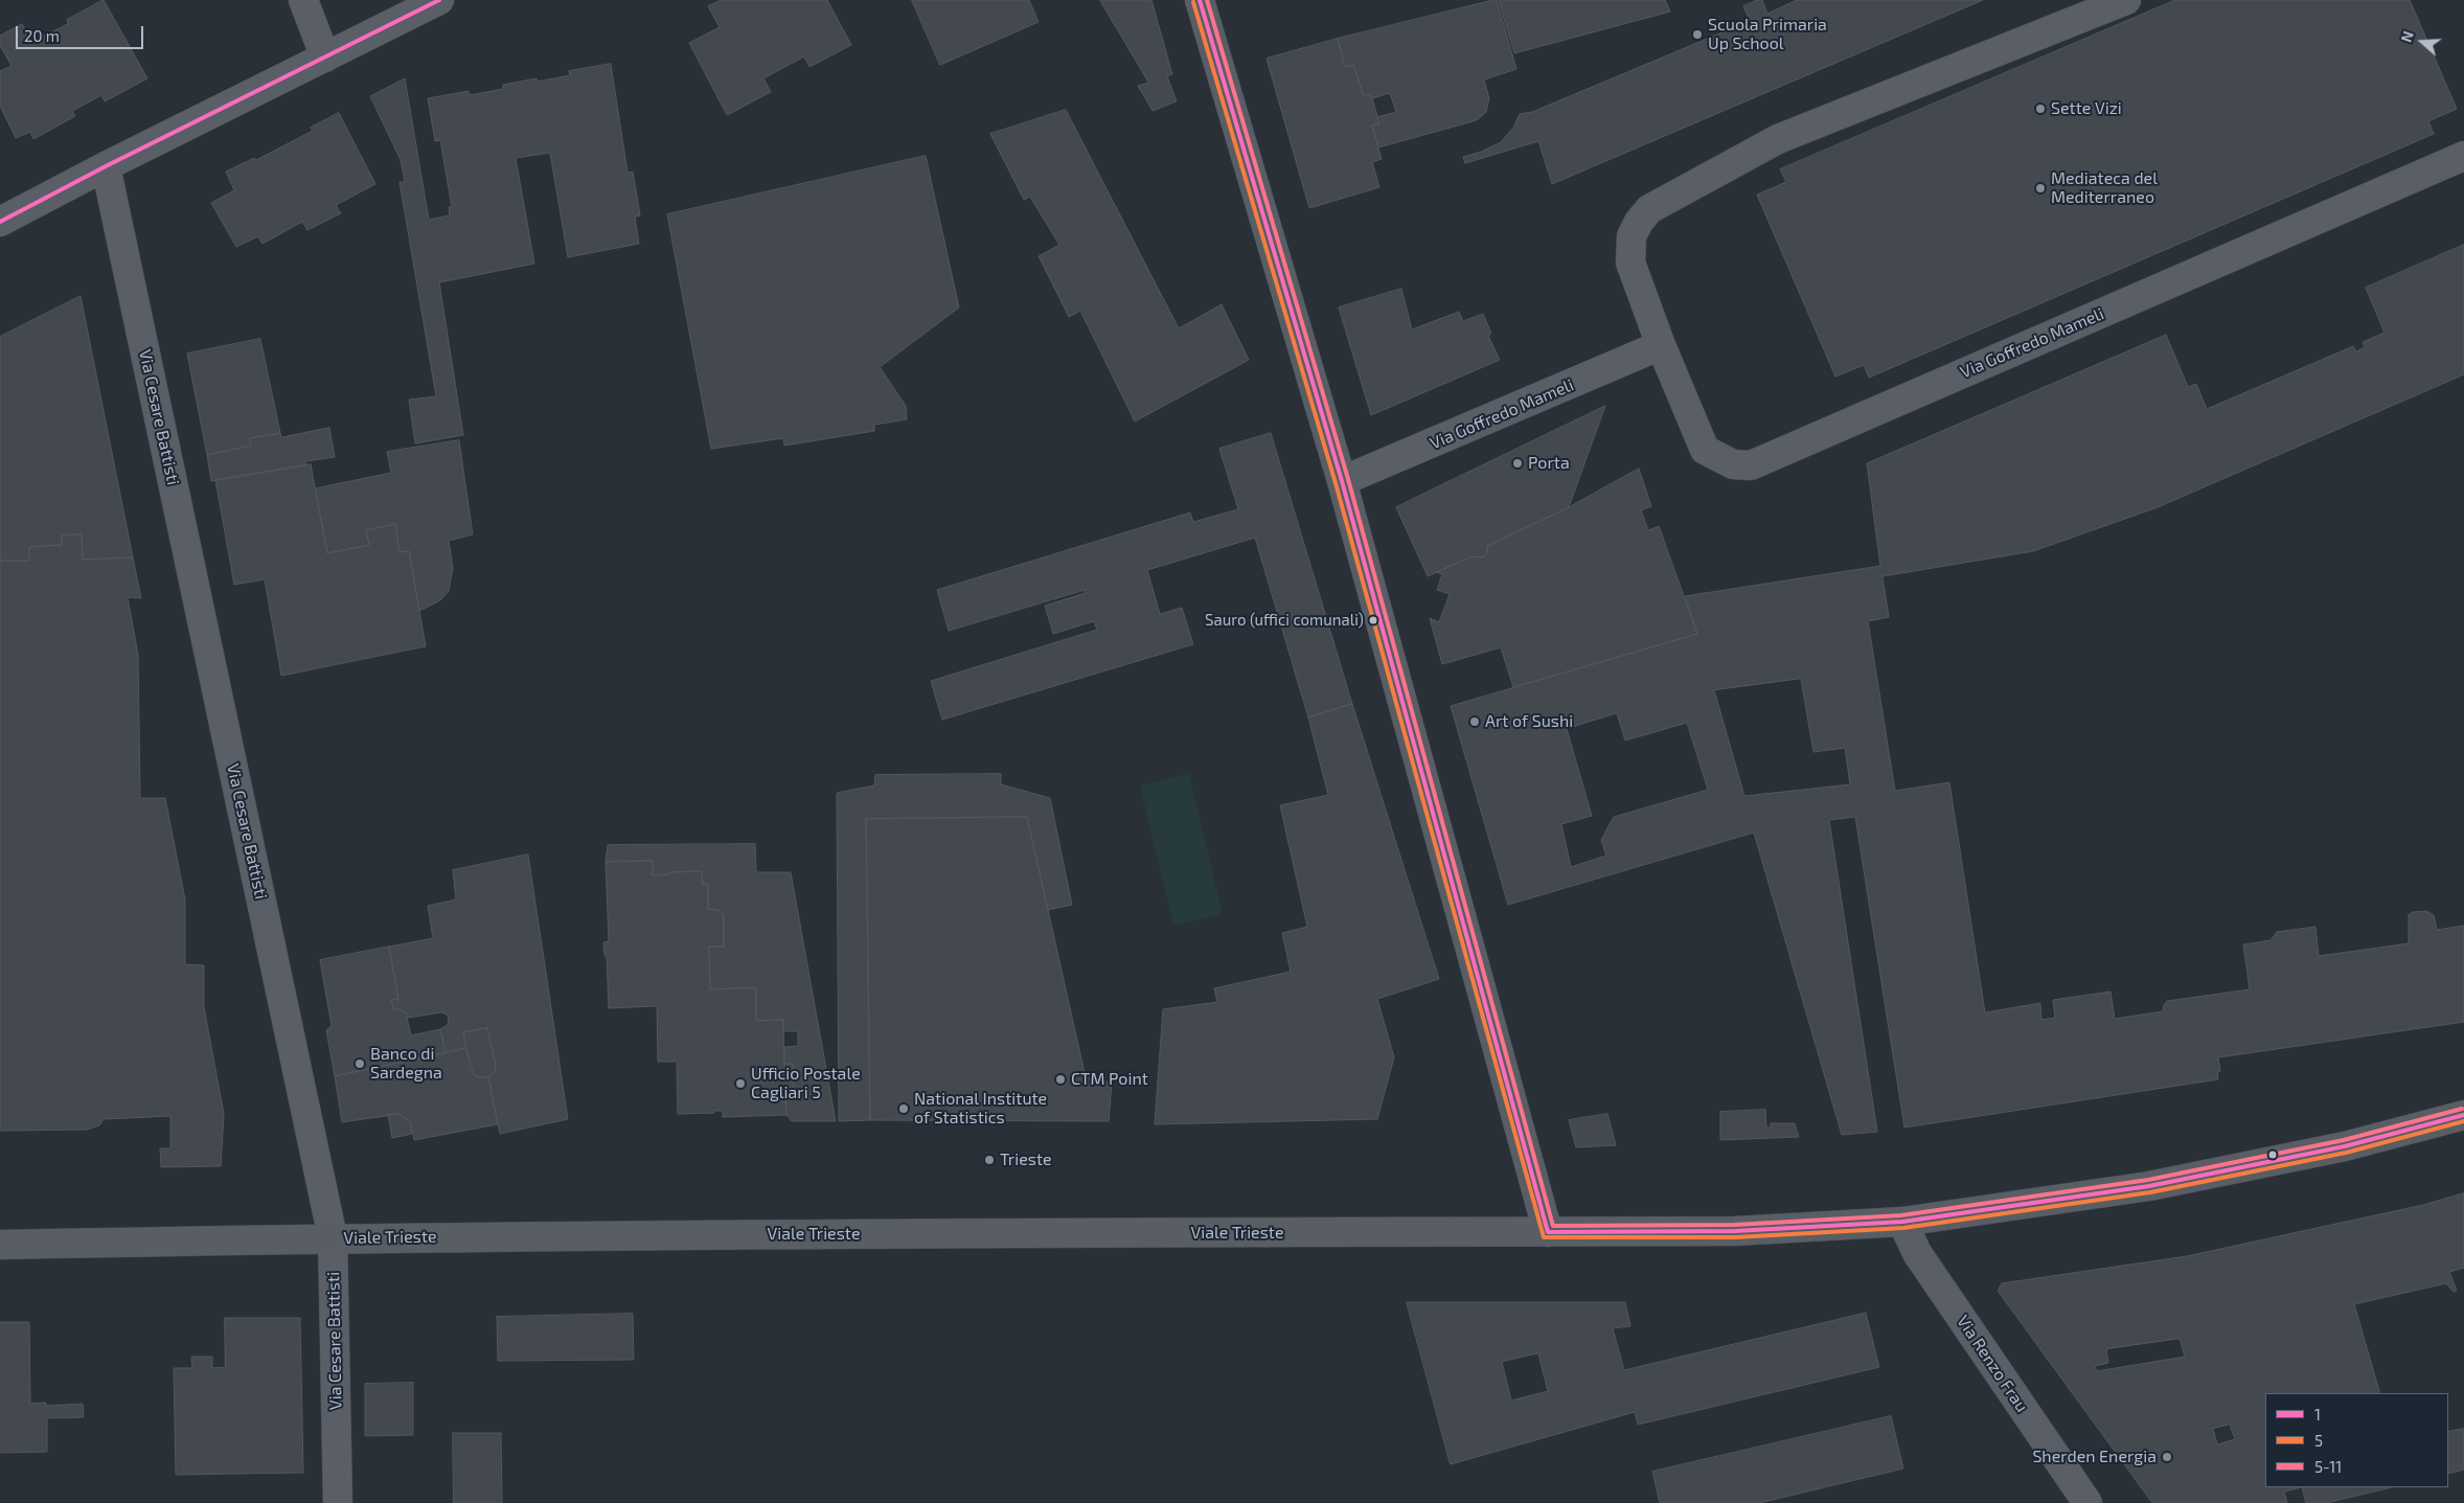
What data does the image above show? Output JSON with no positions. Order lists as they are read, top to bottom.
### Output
{
  "streets": {
    "main road": ["Viale Trieste"],
    "street": ["Via Goffredo Mameli", "Via Cesare Battisti", "Via Renzo Frau"]
  },
  "crossings": [
    ["Via Cesare Battisti", "Viale Trieste"],
    ["Viale Trieste", "Via Renzo Frau"]
  ],
  "places": [
    "Scuola Primaria Up School",
    "Sette Vizi",
    "Mediateca del Mediterraneo",
    "Porta",
    "Sauro (uffici comunali)",
    "Art of Sushi",
    "Banco di Sardegna",
    "CTM Point",
    "Ufficio Postale Cagliari 5",
    "National Institute of Statistics",
    "Trieste",
    "Sherden Energia"
  ],
  "lines": ["transit line 1", "transit line 5-11", "transit line 5"],
  "legend": ["1", "5", "5-11"],
  "scale_bar": "20 m",
  "north": "left"
}
